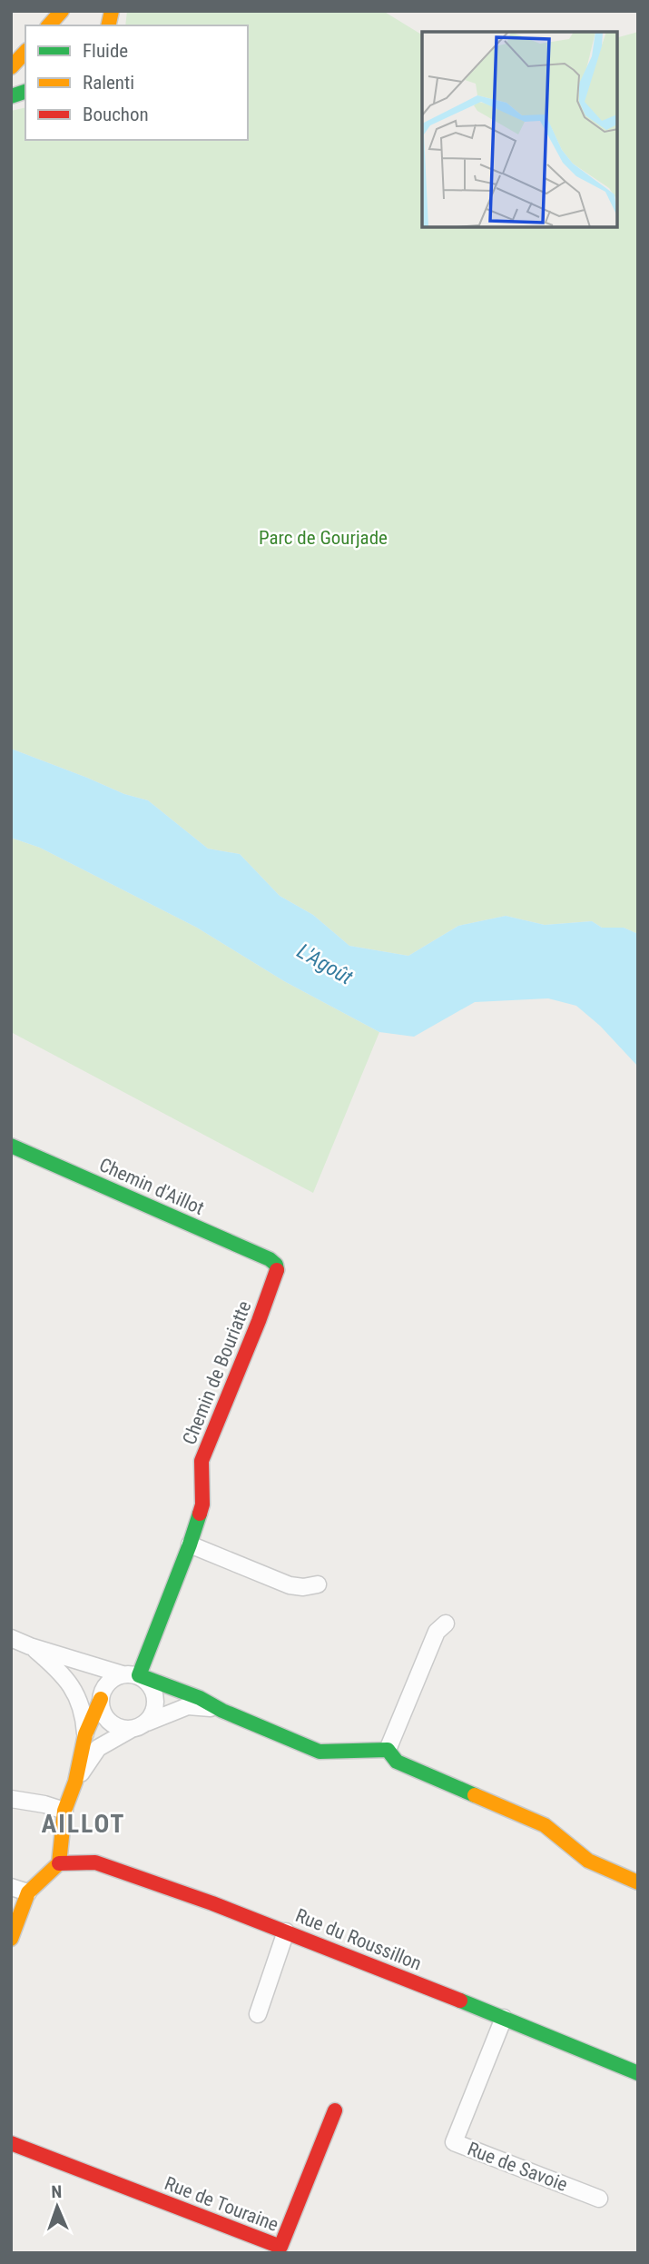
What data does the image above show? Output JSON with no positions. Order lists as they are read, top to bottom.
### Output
{
  "streets": {
    "street": [
      "Chemin d'Aillot",
      "Chemin de Bouriatte",
      "Rue du Roussillon",
      "Rue de Savoie",
      "Rue de Touraine"
    ]
  },
  "crossings": [
    ["Chemin d'Aillot", "Chemin de Bouriatte"],
    ["Rue du Roussillon", "Rue de Savoie"]
  ],
  "districts": ["AILLOT"],
  "water": ["L'Agoût"],
  "parks": ["Parc de Gourjade"],
  "legend": ["Fluide", "Ralenti", "Bouchon"],
  "north": "top"
}
